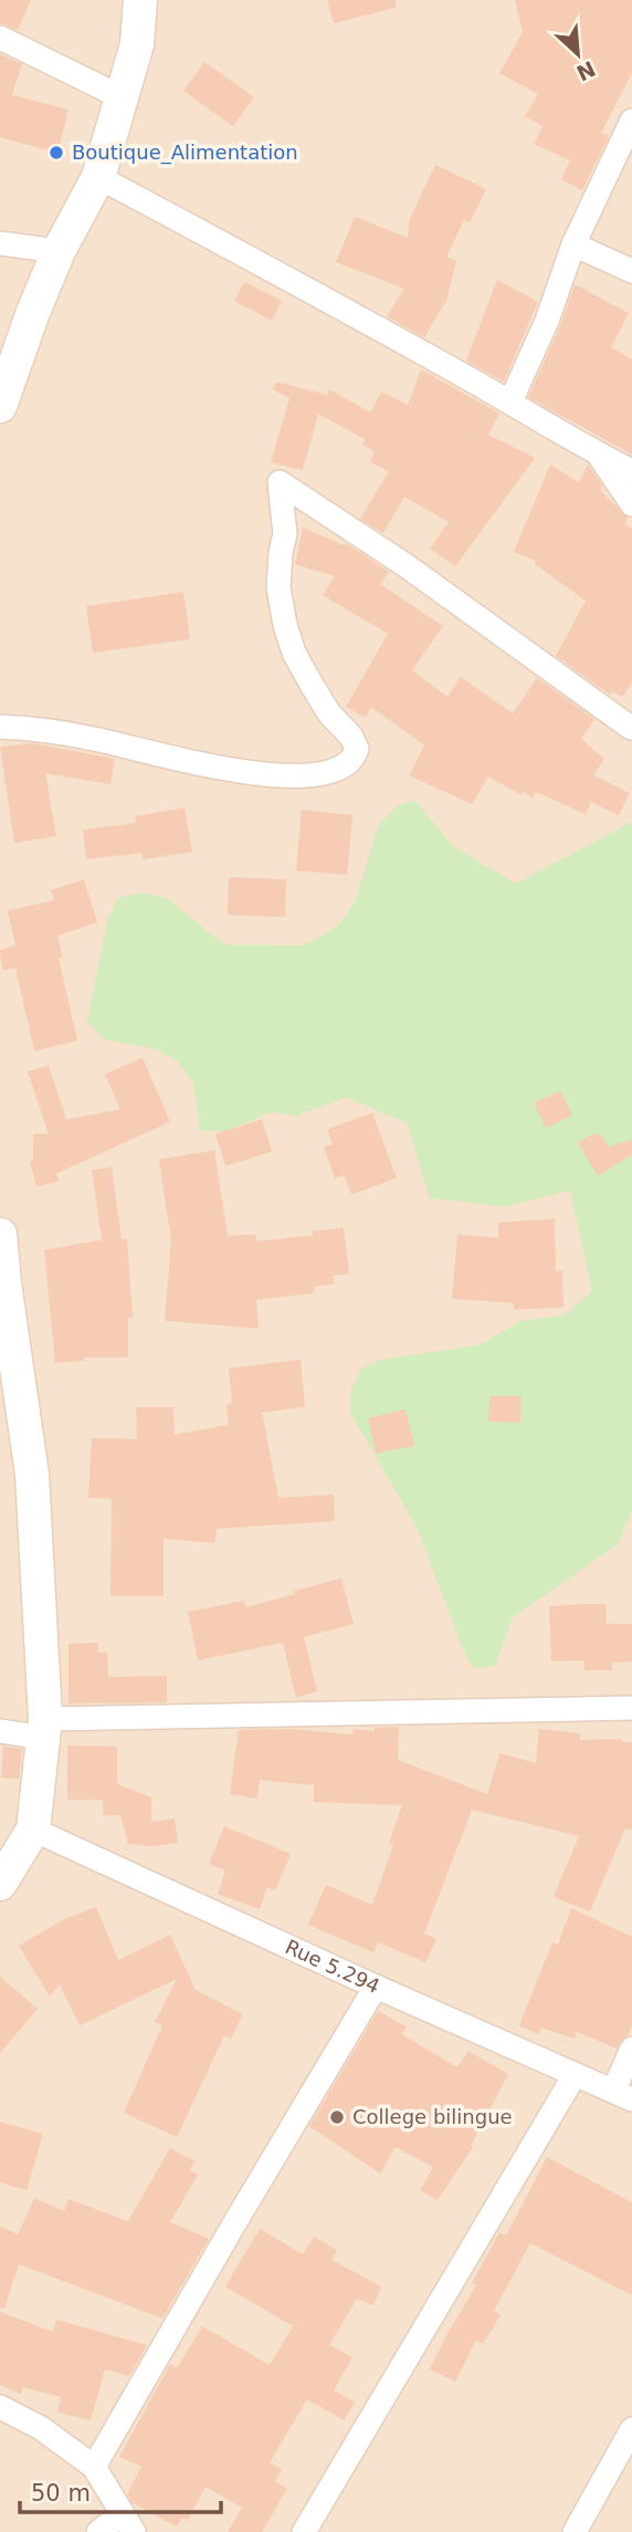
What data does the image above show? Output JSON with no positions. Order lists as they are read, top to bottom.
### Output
{
  "streets": {
    "street": ["Rue 5.294"]
  },
  "places": ["Boutique_Alimentation", "College bilingue"],
  "scale_bar": "50 m",
  "north": "bottom right"
}
